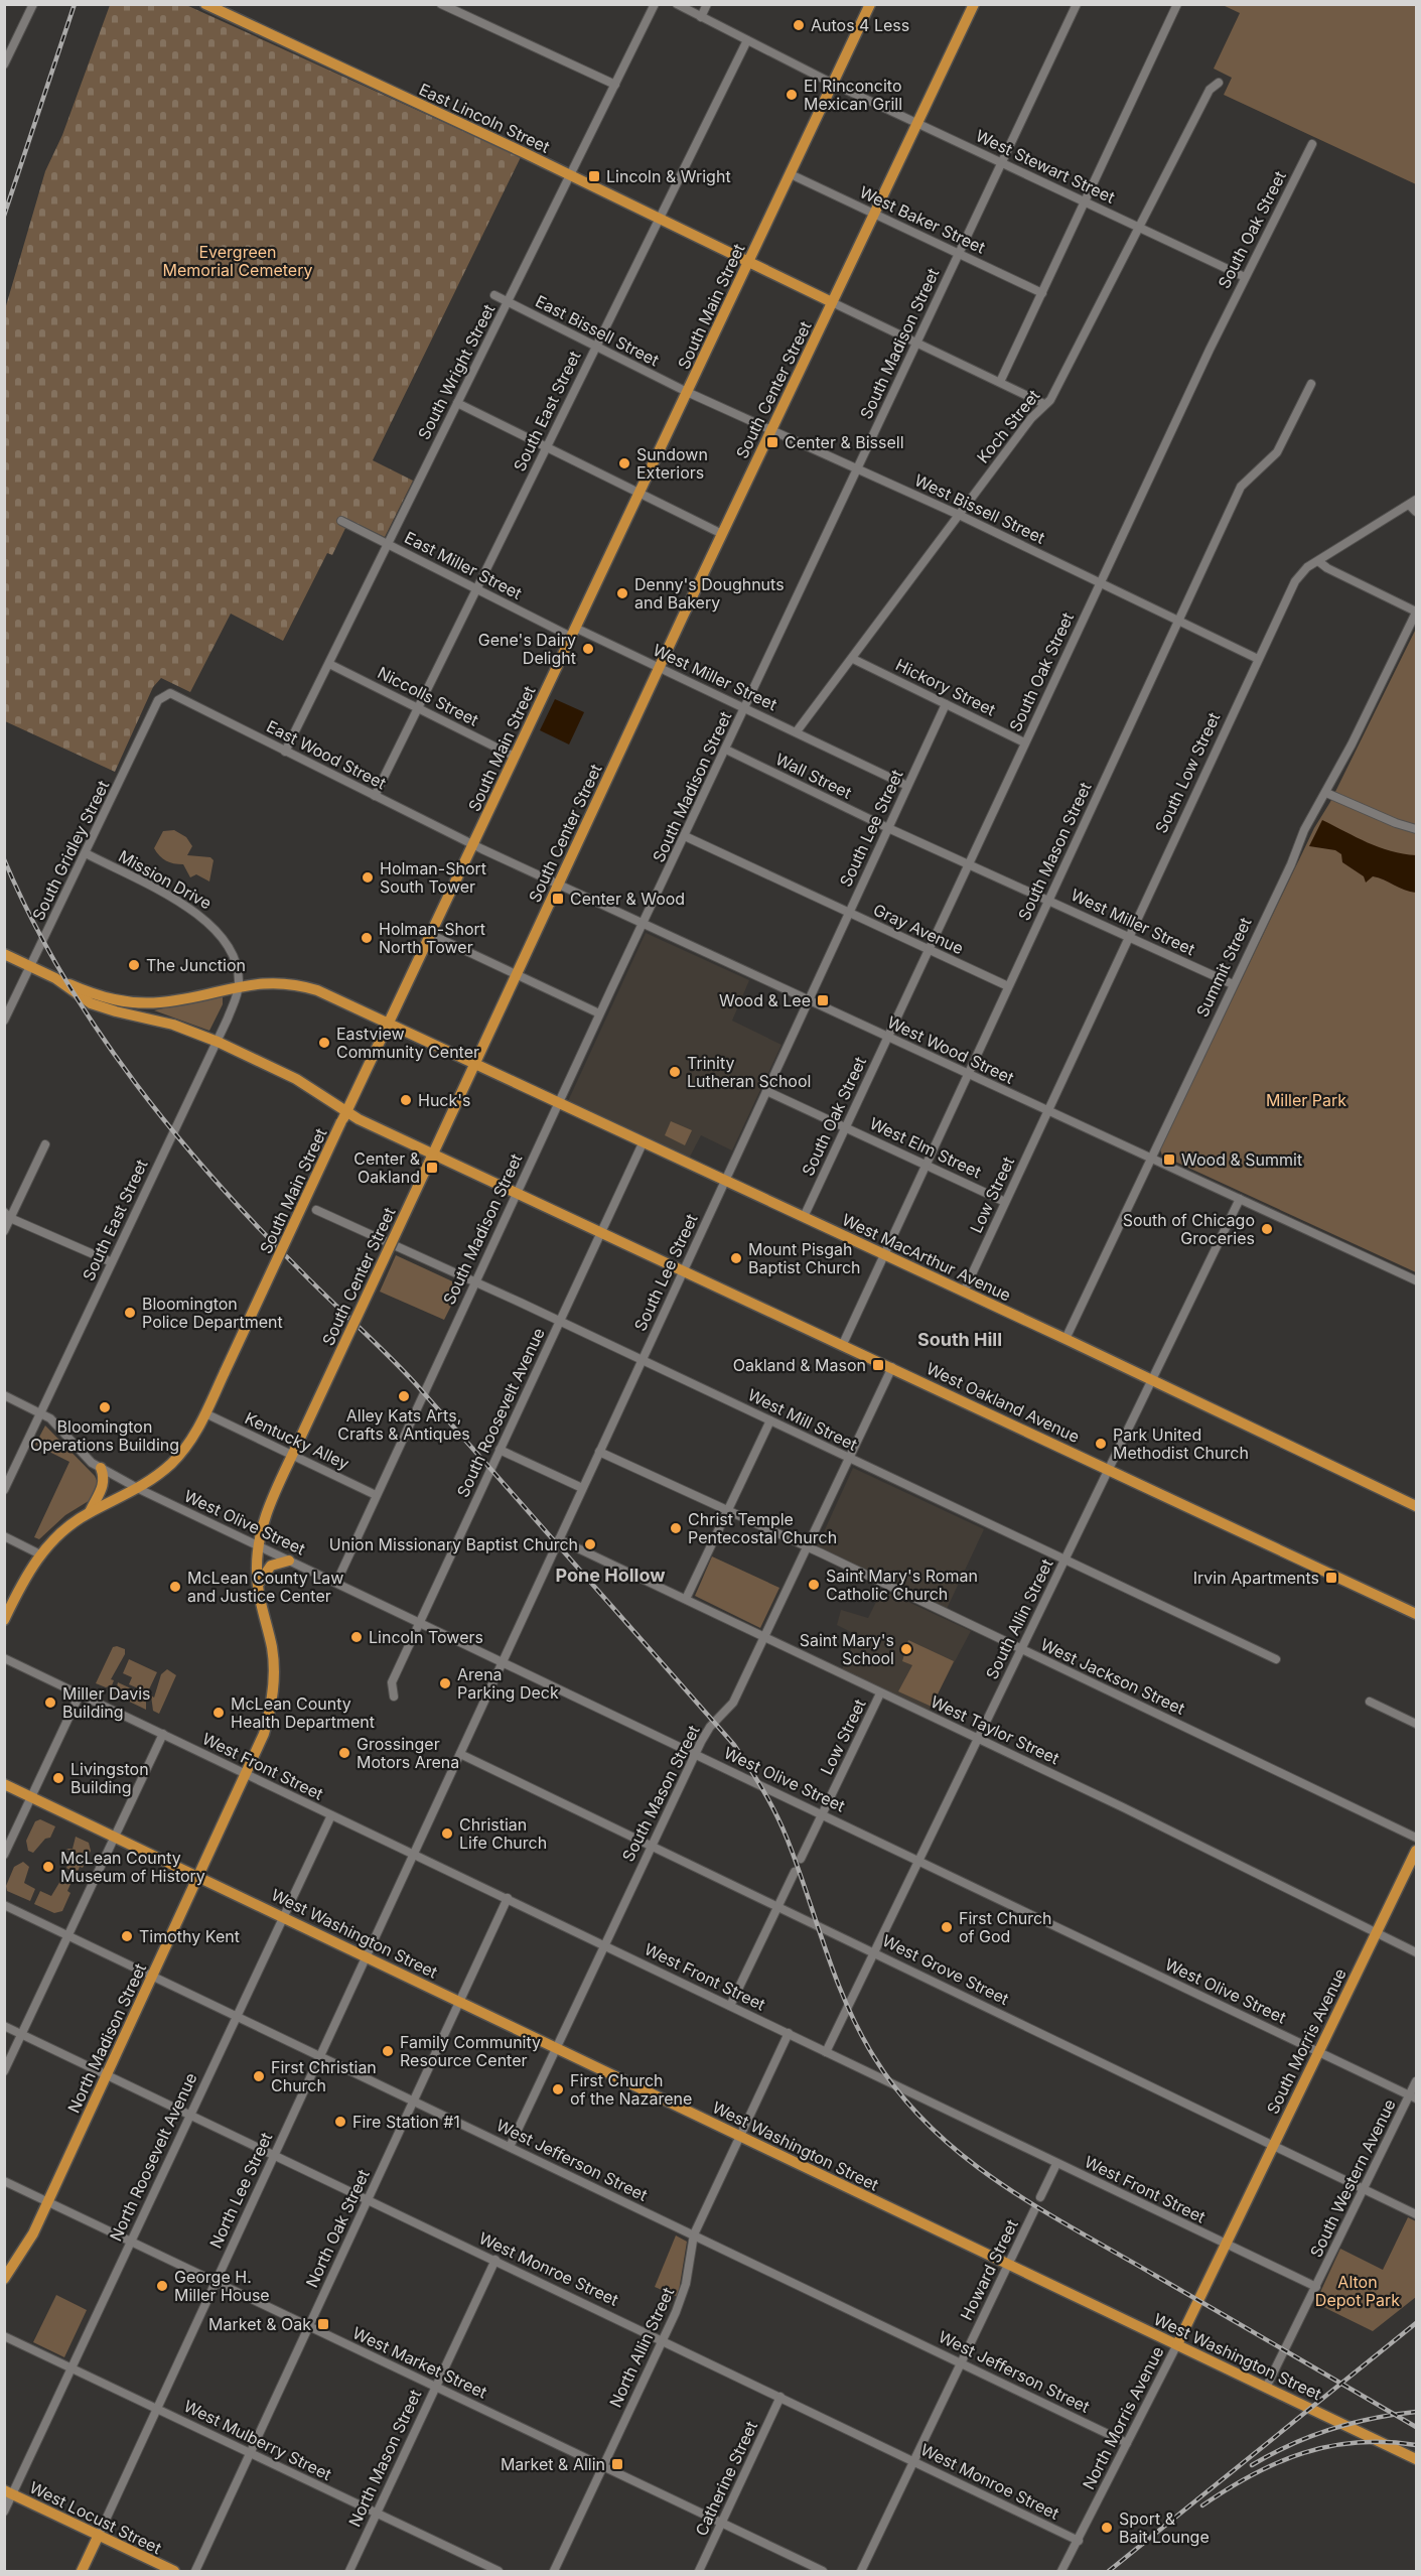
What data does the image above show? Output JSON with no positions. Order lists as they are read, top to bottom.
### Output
{
  "streets": {
    "main road": [
      "East Lincoln Street",
      "South Main Street",
      "South Center Street",
      "West MacArthur Avenue",
      "West Oakland Avenue",
      "West Washington Street",
      "North Madison Street",
      "South Morris Avenue",
      "North Lee Street",
      "North Morris Avenue",
      "West Locust Street"
    ],
    "street": [
      "West Stewart Street",
      "West Baker Street",
      "South Oak Street",
      "East Bissell Street",
      "South Madison Street",
      "South Wright Street",
      "South East Street",
      "Koch Street",
      "West Bissell Street",
      "East Miller Street",
      "West Miller Street",
      "Hickory Street",
      "Niccolls Street",
      "East Wood Street",
      "South Low Street",
      "Wall Street",
      "South Lee Street",
      "South Gridley Street",
      "South Mason Street",
      "Mission Drive",
      "Gray Avenue",
      "Summit Street",
      "West Wood Street",
      "West Elm Street",
      "Low Street",
      "South Roosevelt Avenue",
      "West Mill Street",
      "Kentucky Alley",
      "West Olive Street",
      "South Allin Street",
      "West Jackson Street",
      "West Taylor Street",
      "West Front Street",
      "West Grove Street",
      "North Roosevelt Avenue",
      "West Jefferson Street",
      "South Western Avenue",
      "North Oak Street",
      "West Monroe Street",
      "Howard Street",
      "North Allin Street",
      "West Market Street",
      "West Mulberry Street",
      "North Mason Street",
      "Catherine Street"
    ]
  },
  "crossings": [
    ["East Lincoln Street", "South Main Street"],
    ["East Lincoln Street", "South Wright Street"],
    ["East Lincoln Street", "South Center Street"],
    ["East Lincoln Street", "South East Street"],
    ["West Stewart Street", "South Oak Street"],
    ["West Stewart Street", "South Main Street"],
    ["West Stewart Street", "South Madison Street"],
    ["West Stewart Street", "South Center Street"],
    ["West Stewart Street", "South East Street"],
    ["West Stewart Street", "Koch Street"],
    ["West Baker Street", "South Main Street"],
    ["West Baker Street", "South Madison Street"],
    ["West Baker Street", "South Center Street"],
    ["South Oak Street", "West Bissell Street"],
    ["South Oak Street", "West Miller Street"],
    ["South Oak Street", "Hickory Street"],
    ["South Oak Street", "Gray Avenue"],
    ["South Oak Street", "West Wood Street"],
    ["South Oak Street", "West Elm Street"],
    ["South Oak Street", "West MacArthur Avenue"],
    ["South Main Street", "East Bissell Street"],
    ["South Main Street", "West Bissell Street"],
    ["South Main Street", "East Miller Street"],
    ["South Main Street", "West Miller Street"],
    ["South Main Street", "Niccolls Street"],
    ["South Main Street", "East Wood Street"],
    ["South Main Street", "West Wood Street"],
    ["South Main Street", "West MacArthur Avenue"],
    ["South Main Street", "West Oakland Avenue"],
    ["South Main Street", "Kentucky Alley"],
    ["South Main Street", "West Olive Street"],
    ["East Bissell Street", "South Wright Street"],
    ["East Bissell Street", "South East Street"],
    ["East Bissell Street", "West Bissell Street"],
    ["South Madison Street", "West Bissell Street"],
    ["South Madison Street", "West Miller Street"],
    ["South Madison Street", "Wall Street"],
    ["South Madison Street", "Gray Avenue"],
    ["South Madison Street", "West Wood Street"],
    ["South Madison Street", "West MacArthur Avenue"],
    ["South Madison Street", "West Oakland Avenue"],
    ["South Madison Street", "West Mill Street"],
    ["South Madison Street", "Kentucky Alley"],
    ["South Madison Street", "West Olive Street"],
    ["South Wright Street", "East Miller Street"],
    ["South Wright Street", "Niccolls Street"],
    ["South Wright Street", "East Wood Street"],
    ["South Center Street", "West Bissell Street"],
    ["South Center Street", "West Miller Street"],
    ["South Center Street", "West Wood Street"],
    ["South Center Street", "West MacArthur Avenue"],
    ["South Center Street", "West Oakland Avenue"],
    ["South Center Street", "Kentucky Alley"],
    ["South Center Street", "West Olive Street"],
    ["South Center Street", "West Front Street"],
    ["South Center Street", "North Madison Street"],
    ["South East Street", "East Miller Street"],
    ["South East Street", "Niccolls Street"],
    ["South East Street", "East Wood Street"],
    ["South East Street", "West Oakland Avenue"],
    ["South East Street", "West Olive Street"],
    ["Koch Street", "West Bissell Street"],
    ["Koch Street", "West Miller Street"],
    ["Koch Street", "Hickory Street"],
    ["West Bissell Street", "South Low Street"],
    ["West Bissell Street", "South Mason Street"],
    ["East Miller Street", "West Miller Street"],
    ["West Miller Street", "South Low Street"],
    ["West Miller Street", "Wall Street"],
    ["West Miller Street", "South Lee Street"],
    ["West Miller Street", "South Mason Street"],
    ["West Miller Street", "Summit Street"],
    ["Hickory Street", "South Lee Street"],
    ["East Wood Street", "South Gridley Street"],
    ["East Wood Street", "West Wood Street"],
    ["South Low Street", "West Wood Street"],
    ["South Low Street", "Low Street"],
    ["Wall Street", "South Lee Street"],
    ["South Lee Street", "Gray Avenue"],
    ["South Lee Street", "West Wood Street"],
    ["South Lee Street", "West Elm Street"],
    ["South Lee Street", "West MacArthur Avenue"],
    ["South Lee Street", "West Oakland Avenue"],
    ["South Lee Street", "West Mill Street"],
    ["South Lee Street", "West Olive Street"],
    ["South Lee Street", "West Jackson Street"],
    ["South Lee Street", "West Taylor Street"],
    ["South Lee Street", "West Front Street"],
    ["South Lee Street", "West Grove Street"],
    ["South Lee Street", "North Lee Street"],
    ["South Gridley Street", "Mission Drive"],
    ["South Mason Street", "Gray Avenue"],
    ["South Mason Street", "West Wood Street"],
    ["South Mason Street", "West Elm Street"],
    ["South Mason Street", "West MacArthur Avenue"],
    ["South Mason Street", "West Oakland Avenue"],
    ["South Mason Street", "West Mill Street"],
    ["South Mason Street", "West Olive Street"],
    ["South Mason Street", "West Jackson Street"],
    ["South Mason Street", "West Taylor Street"],
    ["South Mason Street", "West Front Street"],
    ["South Mason Street", "West Grove Street"],
    ["Mission Drive", "West MacArthur Avenue"],
    ["Summit Street", "West Wood Street"],
    ["Summit Street", "West MacArthur Avenue"],
    ["West Wood Street", "Low Street"],
    ["West Wood Street", "South Allin Street"],
    ["West Elm Street", "Low Street"],
    ["Low Street", "West MacArthur Avenue"],
    ["Low Street", "West Olive Street"],
    ["Low Street", "West Taylor Street"],
    ["West MacArthur Avenue", "West Oakland Avenue"],
    ["West MacArthur Avenue", "South Roosevelt Avenue"],
    ["West MacArthur Avenue", "South Allin Street"],
    ["West Oakland Avenue", "South Roosevelt Avenue"],
    ["West Oakland Avenue", "South Allin Street"],
    ["South Roosevelt Avenue", "West Mill Street"],
    ["South Roosevelt Avenue", "West Olive Street"],
    ["West Mill Street", "South Allin Street"],
    ["West Olive Street", "South Allin Street"],
    ["West Olive Street", "South Morris Avenue"],
    ["West Olive Street", "South Western Avenue"],
    ["South Allin Street", "West Jackson Street"],
    ["South Allin Street", "West Taylor Street"],
    ["South Allin Street", "West Front Street"],
    ["South Allin Street", "West Grove Street"],
    ["West Taylor Street", "South Morris Avenue"],
    ["West Front Street", "North Madison Street"],
    ["West Front Street", "South Morris Avenue"],
    ["West Front Street", "North Roosevelt Avenue"],
    ["West Front Street", "South Western Avenue"],
    ["West Front Street", "North Lee Street"],
    ["West Front Street", "North Oak Street"],
    ["West Front Street", "North Allin Street"],
    ["West Front Street", "North Morris Avenue"],
    ["West Washington Street", "North Madison Street"],
    ["West Washington Street", "North Roosevelt Avenue"],
    ["West Washington Street", "South Western Avenue"],
    ["West Washington Street", "North Lee Street"],
    ["West Washington Street", "North Oak Street"],
    ["West Washington Street", "Howard Street"],
    ["West Washington Street", "North Allin Street"],
    ["West Washington Street", "North Morris Avenue"],
    ["West Grove Street", "South Morris Avenue"],
    ["West Grove Street", "South Western Avenue"],
    ["North Madison Street", "West Jefferson Street"],
    ["North Madison Street", "West Monroe Street"],
    ["North Madison Street", "West Market Street"],
    ["South Morris Avenue", "North Morris Avenue"],
    ["North Roosevelt Avenue", "West Jefferson Street"],
    ["North Roosevelt Avenue", "West Monroe Street"],
    ["North Roosevelt Avenue", "West Market Street"],
    ["North Roosevelt Avenue", "West Mulberry Street"],
    ["North Roosevelt Avenue", "West Locust Street"],
    ["West Jefferson Street", "North Lee Street"],
    ["West Jefferson Street", "North Oak Street"],
    ["West Jefferson Street", "Howard Street"],
    ["West Jefferson Street", "North Allin Street"],
    ["West Jefferson Street", "North Morris Avenue"],
    ["North Lee Street", "West Monroe Street"],
    ["North Lee Street", "West Market Street"],
    ["North Lee Street", "West Mulberry Street"],
    ["North Lee Street", "West Locust Street"],
    ["North Oak Street", "West Monroe Street"],
    ["North Oak Street", "West Market Street"],
    ["North Oak Street", "West Mulberry Street"],
    ["West Monroe Street", "Howard Street"],
    ["West Monroe Street", "North Allin Street"],
    ["West Monroe Street", "North Morris Avenue"],
    ["West Monroe Street", "North Mason Street"],
    ["West Monroe Street", "Catherine Street"],
    ["North Allin Street", "West Market Street"],
    ["West Market Street", "North Mason Street"],
    ["West Market Street", "Catherine Street"],
    ["West Mulberry Street", "North Mason Street"]
  ],
  "districts": ["South Hill", "Pone Hollow"],
  "parks": ["Evergreen Memorial Cemetery", "Miller Park", "Alton Depot Park"],
  "places": {
    "other": [
      "Autos 4 Less",
      "El Rinconcito Mexican Grill",
      "Sundown Exteriors",
      "Denny's Doughnuts and Bakery",
      "Gene's Dairy Delight",
      "Holman-Short South Tower",
      "Holman-Short North Tower",
      "The Junction",
      "Eastview Community Center",
      "Trinity Lutheran School",
      "Huck's",
      "South of Chicago Groceries",
      "Mount Pisgah Baptist Church",
      "Bloomington Police Department",
      "Alley Kats Arts, Crafts & Antiques",
      "Bloomington Operations Building",
      "Park United Methodist Church",
      "Christ Temple Pentecostal Church",
      "Union Missionary Baptist Church",
      "Saint Mary's Roman Catholic Church",
      "McLean County Law and Justice Center",
      "Lincoln Towers",
      "Saint Mary's School",
      "Arena Parking Deck",
      "Miller Davis Building",
      "McLean County Health Department",
      "Grossinger Motors Arena",
      "Livingston Building",
      "Christian Life Church",
      "McLean County Museum of History",
      "First Church of God",
      "Timothy Kent",
      "Family Community Resource Center",
      "First Christian Church",
      "First Church of the Nazarene",
      "Fire Station #1",
      "George H. Miller House",
      "Sport & Bait Lounge"
    ],
    "transit": [
      "Lincoln & Wright",
      "Center & Bissell",
      "Center & Wood",
      "Wood & Lee",
      "Wood & Summit",
      "Center & Oakland",
      "Oakland & Mason",
      "Irvin Apartments",
      "Market & Oak",
      "Market & Allin"
    ]
  }
}
